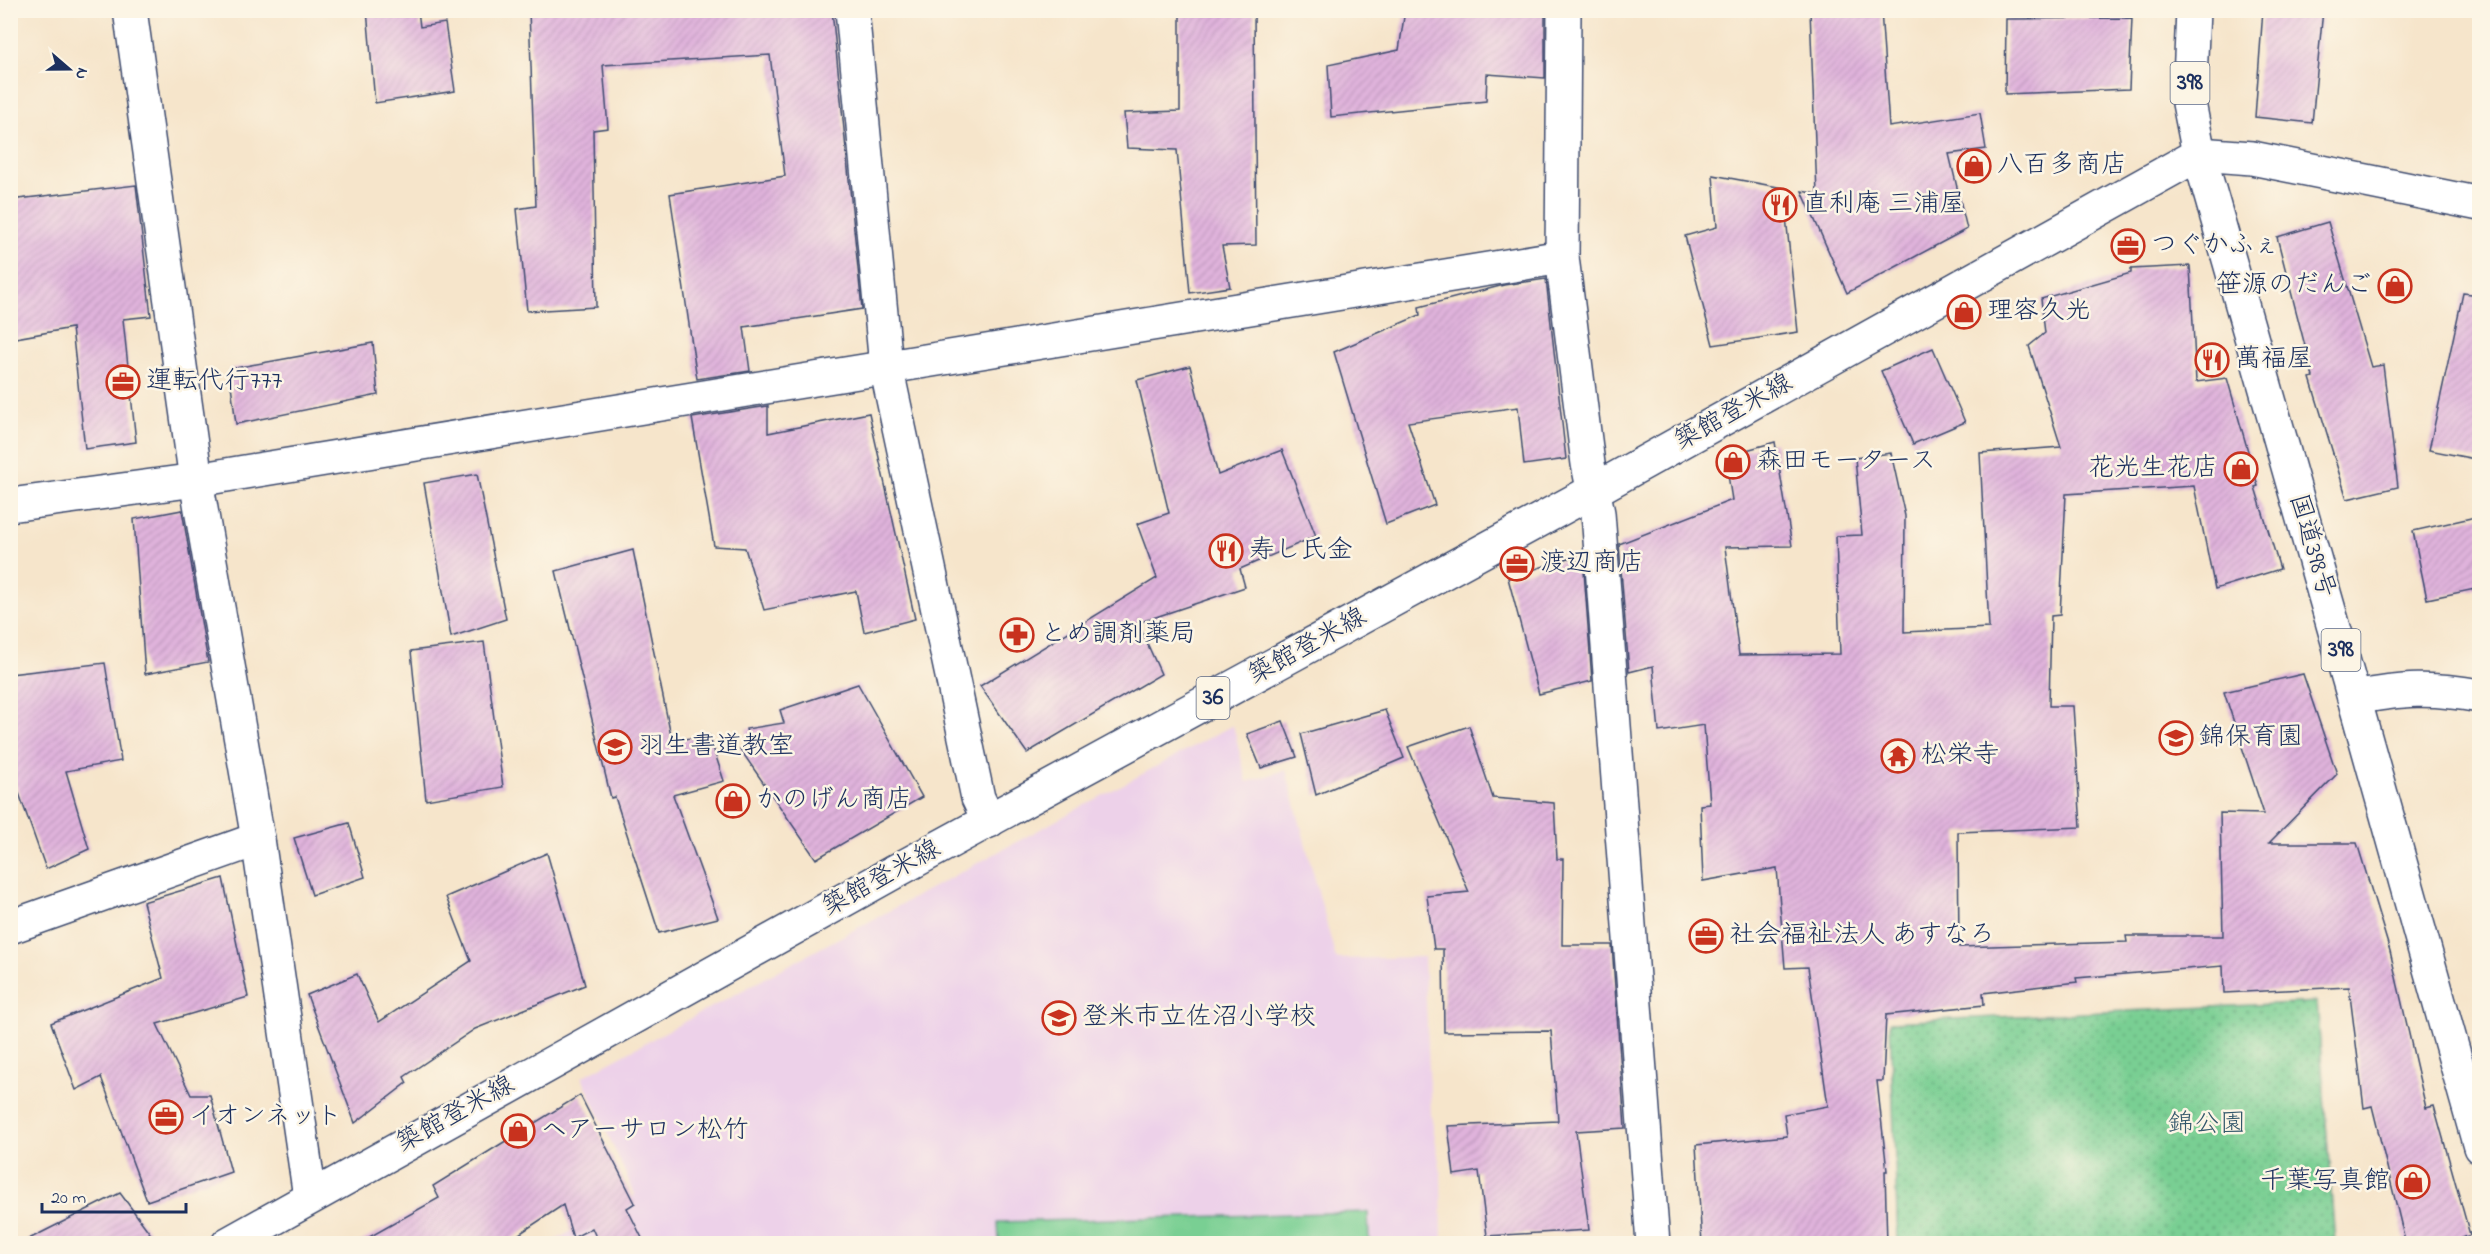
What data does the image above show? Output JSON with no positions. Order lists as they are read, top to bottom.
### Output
{
  "streets": {
    "main road": [
      "398",
      "築館登米線",
      "国道398号",
      "36"
    ]
  },
  "crossings": [
    ["築館登米線", "国道398号"]
  ],
  "parks": ["錦公園"],
  "places": {
    "shop": [
      "八百多商店",
      "笹源のだんご",
      "理容久光",
      "森田モータース",
      "花光生花店",
      "かのげん商店",
      "ヘアーサロン松竹",
      "千葉写真館"
    ],
    "restaurant": ["直利庵 三浦屋", "萬福屋", "寿し氏金"],
    "office": [
      "つぐかふぇ",
      "運転代行777",
      "渡辺商店",
      "社会福祉法人 あすなろ",
      "イオンネット"
    ],
    "pharmacy": ["とめ調剤薬局"],
    "school or university": ["錦保育園", "羽生書道教室", "登米市立佐沼小学校"],
    "temple": ["松栄寺"]
  },
  "scale_bar": "20 m",
  "north": "right"
}
